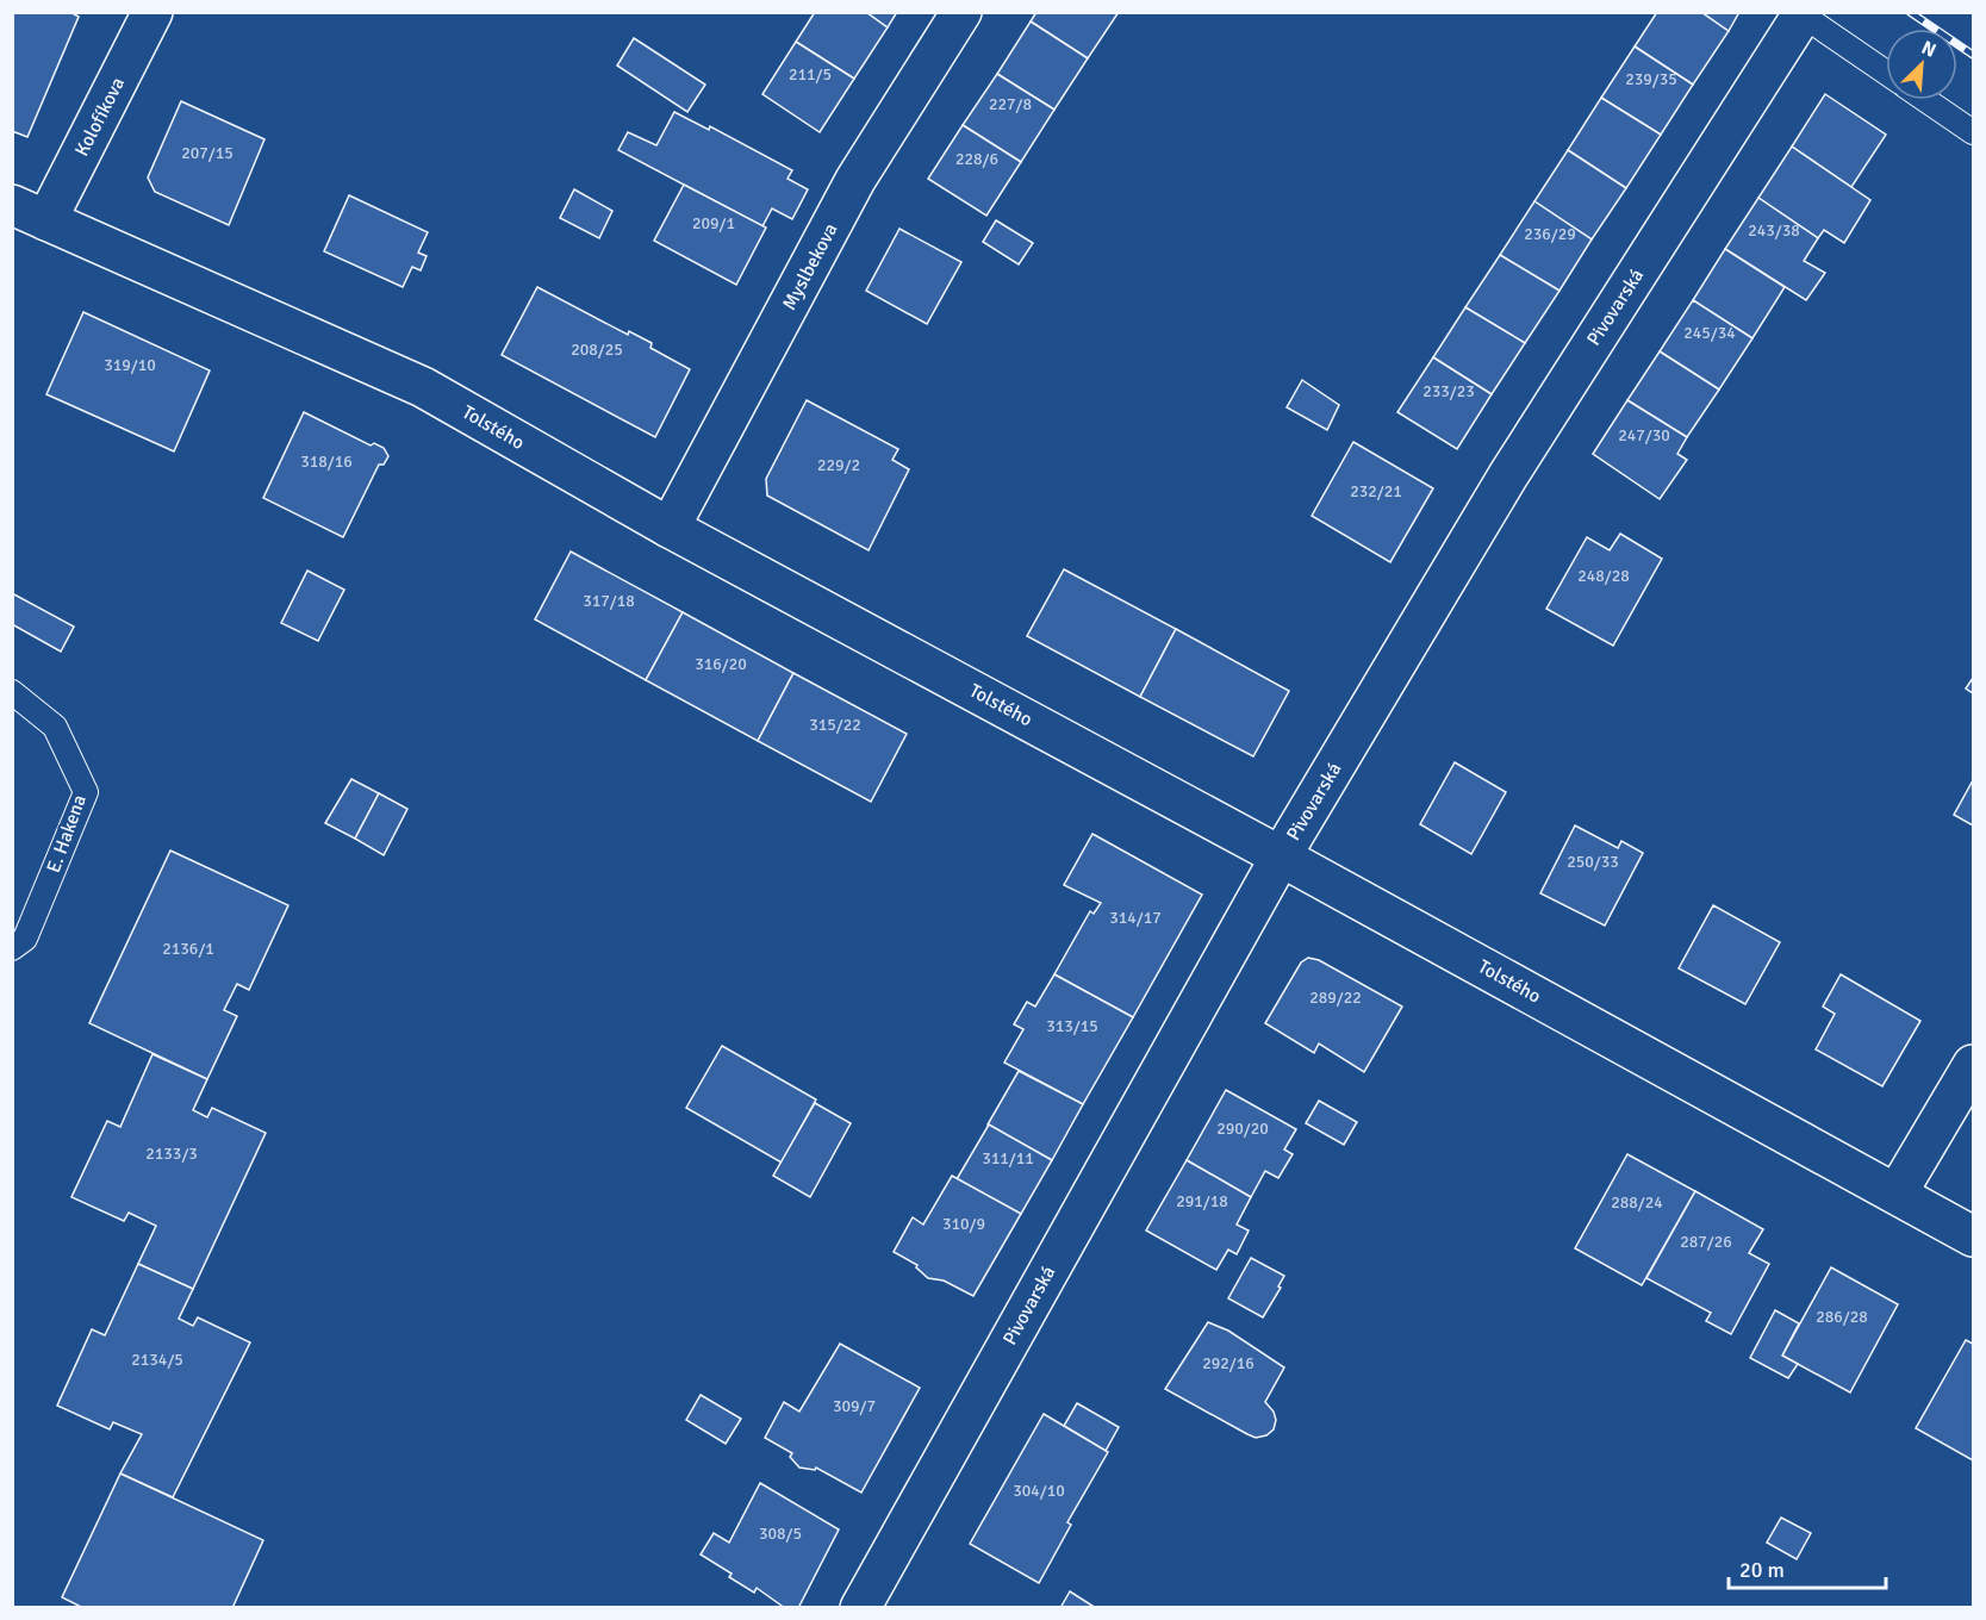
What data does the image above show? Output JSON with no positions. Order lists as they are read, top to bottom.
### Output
{
  "streets": {
    "street": [
      "Kolofíkova",
      "Myslbekova",
      "Pivovarská",
      "Tolstého"
    ],
    "lane": ["E. Hakena"]
  },
  "crossings": [
    ["Kolofíkova", "Tolstého"],
    ["Myslbekova", "Tolstého"],
    ["Pivovarská", "Tolstého"]
  ],
  "house_numbers": [
    "211/5",
    "239/35",
    "227/8",
    "207/15",
    "228/6",
    "209/1",
    "243/38",
    "236/29",
    "245/34",
    "208/25",
    "319/10",
    "233/23",
    "247/30",
    "318/16",
    "229/2",
    "232/21",
    "248/28",
    "317/18",
    "316/20",
    "315/22",
    "250/33",
    "314/17",
    "2136/1",
    "289/22",
    "313/15",
    "290/20",
    "2133/3",
    "311/11",
    "291/18",
    "288/24",
    "310/9",
    "287/26",
    "286/28",
    "2134/5",
    "292/16",
    "309/7",
    "304/10",
    "308/5"
  ],
  "scale_bar": "20 m",
  "north": "top right"
}
